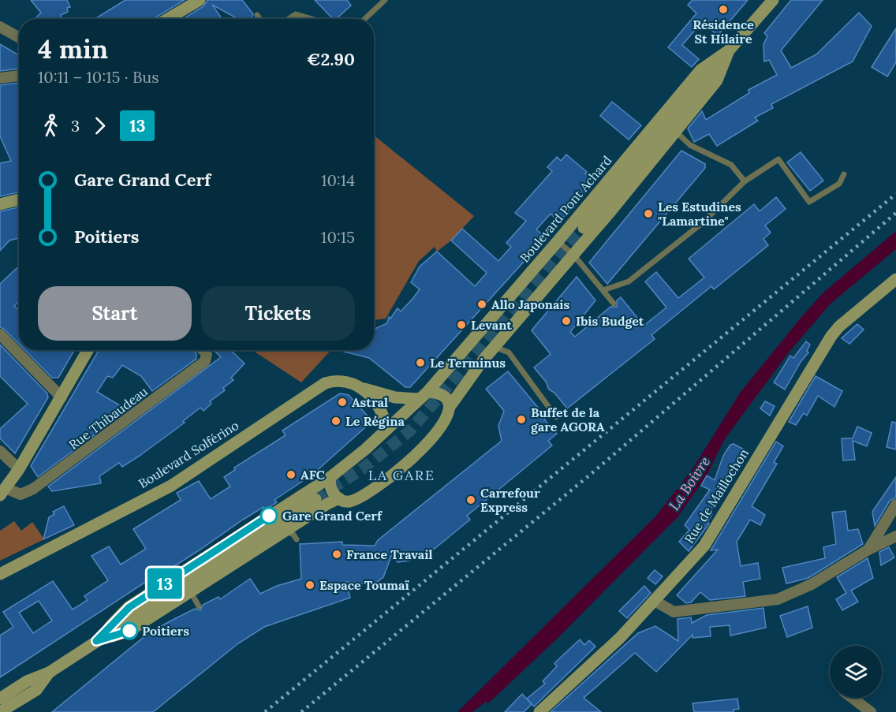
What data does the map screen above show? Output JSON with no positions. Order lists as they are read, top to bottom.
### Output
{
  "streets": {
    "street": [
      "Boulevard Pont Achard",
      "Rue Thibaudeau",
      "Boulevard Solférino",
      "Rue de Maillochon"
    ]
  },
  "crossings": [
    ["Boulevard Pont Achard", "Boulevard Solférino"]
  ],
  "districts": ["LA GARE"],
  "water": ["La Boivre"],
  "places": [
    "Résidence St Hilaire",
    "Les Estudines \"Lamartine\"",
    "Allo Japonais",
    "Ibis Budget",
    "Levant",
    "Le Terminus",
    "Astral",
    "Buffet de la gare AGORA",
    "Le Régina",
    "AFC",
    "Carrefour Express",
    "Gare Grand Cerf",
    "France Travail",
    "Espace Toumaï",
    "Poitiers"
  ],
  "lines": ["bus line 13"],
  "page": {
    "on_map": "13",
    "heading": ["4 min", "10:11 – 10:15 · Bus", "€2.90"],
    "legs": ["3", "13"],
    "list": [
      {
        "name": "Gare Grand Cerf",
        "value": "10:14"
      },
      {
        "name": "Poitiers",
        "value": "10:15"
      }
    ],
    "buttons": ["Start", "Tickets"]
  }
}
